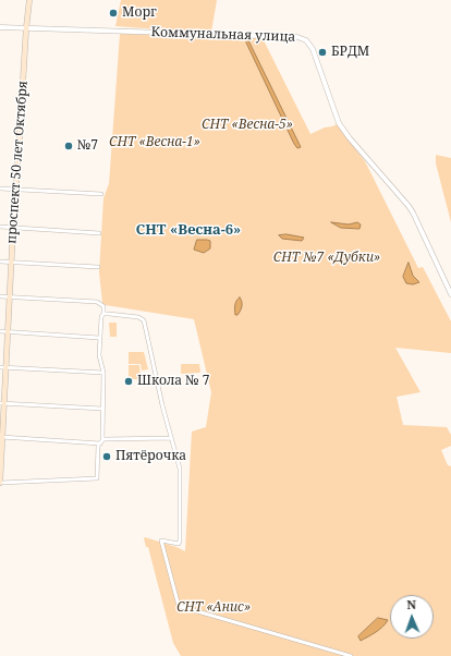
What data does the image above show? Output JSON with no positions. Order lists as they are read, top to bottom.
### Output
{
  "streets": {
    "main road": ["проспект 50 лет Октября"],
    "street": ["Коммунальная улица"]
  },
  "crossings": [
    ["Коммунальная улица", "проспект 50 лет Октября"]
  ],
  "districts": ["СНТ «Весна-6»"],
  "parks": [
    "СНТ «Весна-5»",
    "СНТ «Весна-1»",
    "СНТ №7 «Дубки»",
    "СНТ «Анис»"
  ],
  "places": [
    "Морг",
    "БРДМ",
    "№7",
    "Школа № 7",
    "Пятёрочка"
  ],
  "north": "top"
}
